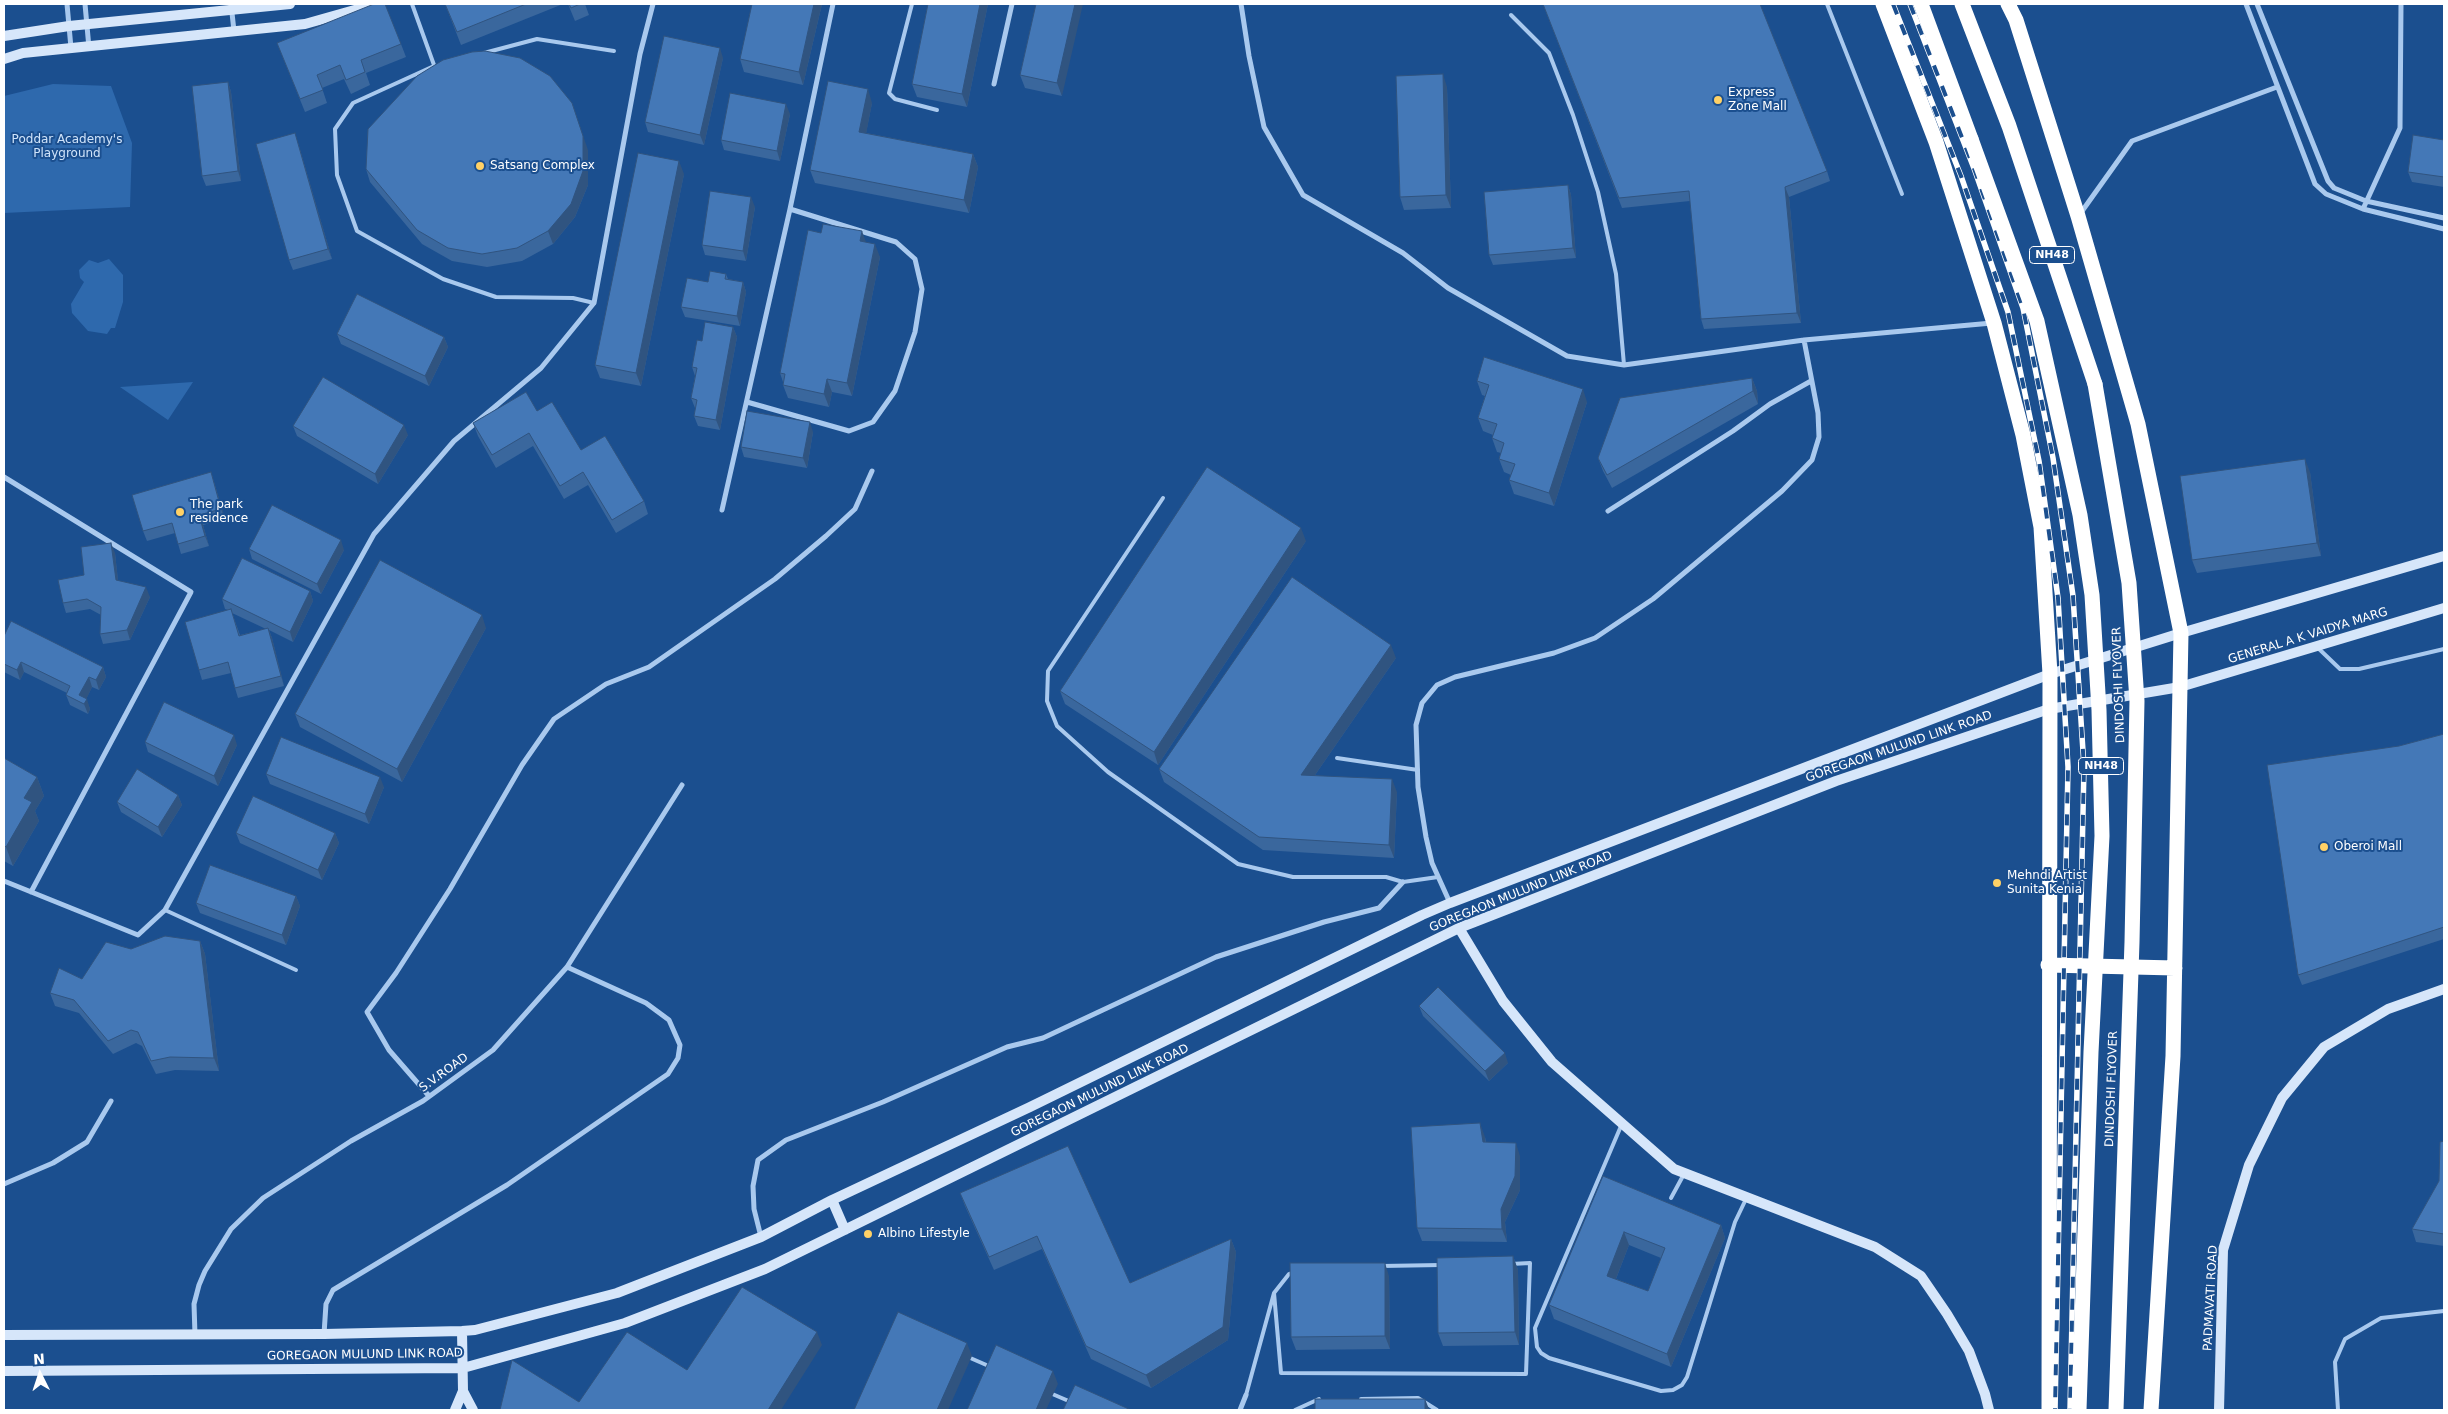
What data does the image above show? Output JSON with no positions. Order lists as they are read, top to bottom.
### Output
{
  "streets": {
    "highway": ["NH48", "DINDOSHI FLYOVER"],
    "main road": ["GENERAL A K VAIDYA MARG", "GOREGAON MULUND LINK ROAD", "PADMAVATI ROAD"],
    "street": ["S.V.ROAD"]
  },
  "crossings": [
    ["GENERAL A K VAIDYA MARG", "GOREGAON MULUND LINK ROAD"],
    ["GOREGAON MULUND LINK ROAD", "S.V.ROAD"]
  ],
  "parks": ["Poddar Academy's Playground"],
  "places": [
    "Express Zone Mall",
    "Satsang Complex",
    "The park residence",
    "Oberoi Mall",
    "Mehndi Artist Sunita Kenia",
    "Albino Lifestyle"
  ],
  "north": "top"
}
